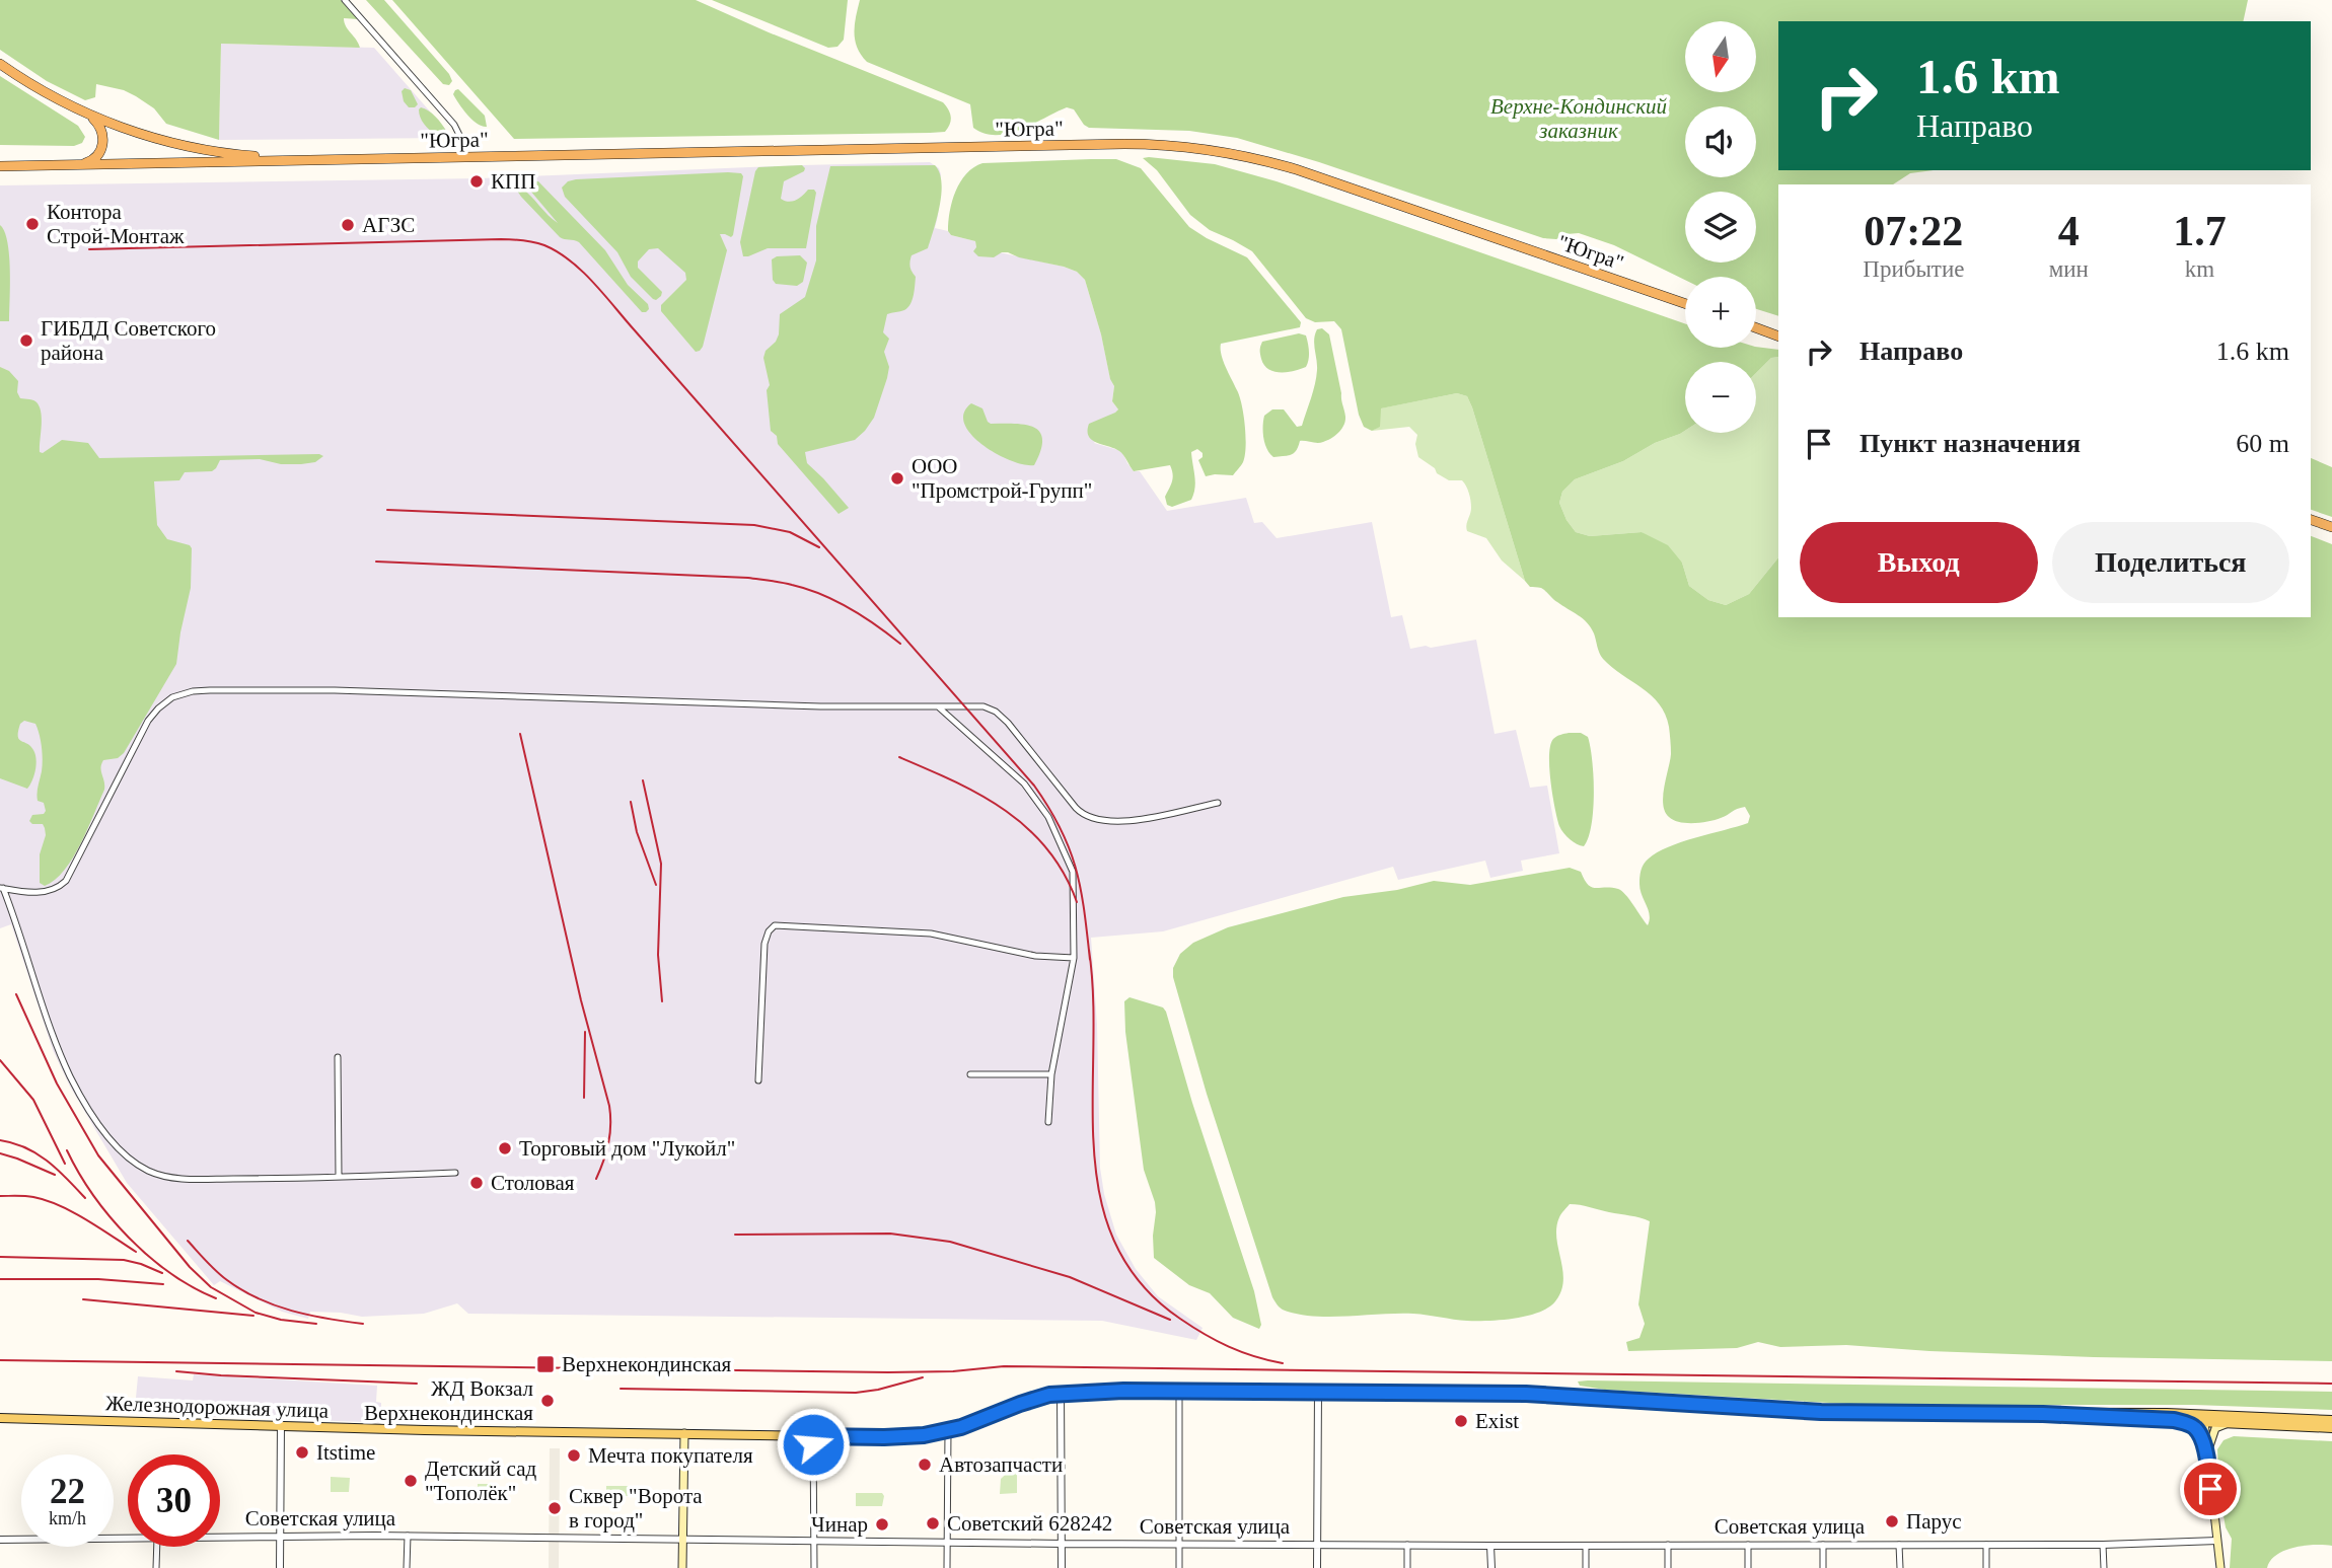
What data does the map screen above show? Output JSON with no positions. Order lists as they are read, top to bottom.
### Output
{
  "streets": {
    "highway": ["\"Югра\""],
    "main road": ["Железнодорожная улица"],
    "street": ["Советская улица"]
  },
  "parks": ["Верхне-Кондинский заказник"],
  "places": {
    "other": [
      "КПП",
      "Контора Строй-Монтаж",
      "АГЗС",
      "ГИБДД Советского района",
      "ООО \"Промстрой-Групп\"",
      "Торговый дом \"Лукойл\"",
      "Столовая",
      "ЖД Вокзал Верхнекондинская",
      "Exist",
      "Itstime",
      "Мечта покупателя",
      "Автозапчасти",
      "Детский сад \"Тополёк\"",
      "Сквер \"Ворота в город\"",
      "Парус",
      "Советский 628242",
      "Чинар"
    ],
    "transit": ["Верхнекондинская"]
  },
  "north": "bottom",
  "page": {
    "map_buttons": ["+", "−"],
    "turn": ["1.6 km", "Направо"],
    "eta": [
      "07:22",
      "Прибытие",
      "4",
      "мин",
      "1.7",
      "km"
    ],
    "list": [
      {
        "name": "Направо",
        "value": "1.6 km"
      },
      {
        "name": "Пункт назначения",
        "value": "60 m"
      }
    ],
    "buttons": ["Выход", "Поделиться"],
    "speed": "22 km/h",
    "limit": "30"
  }
}
